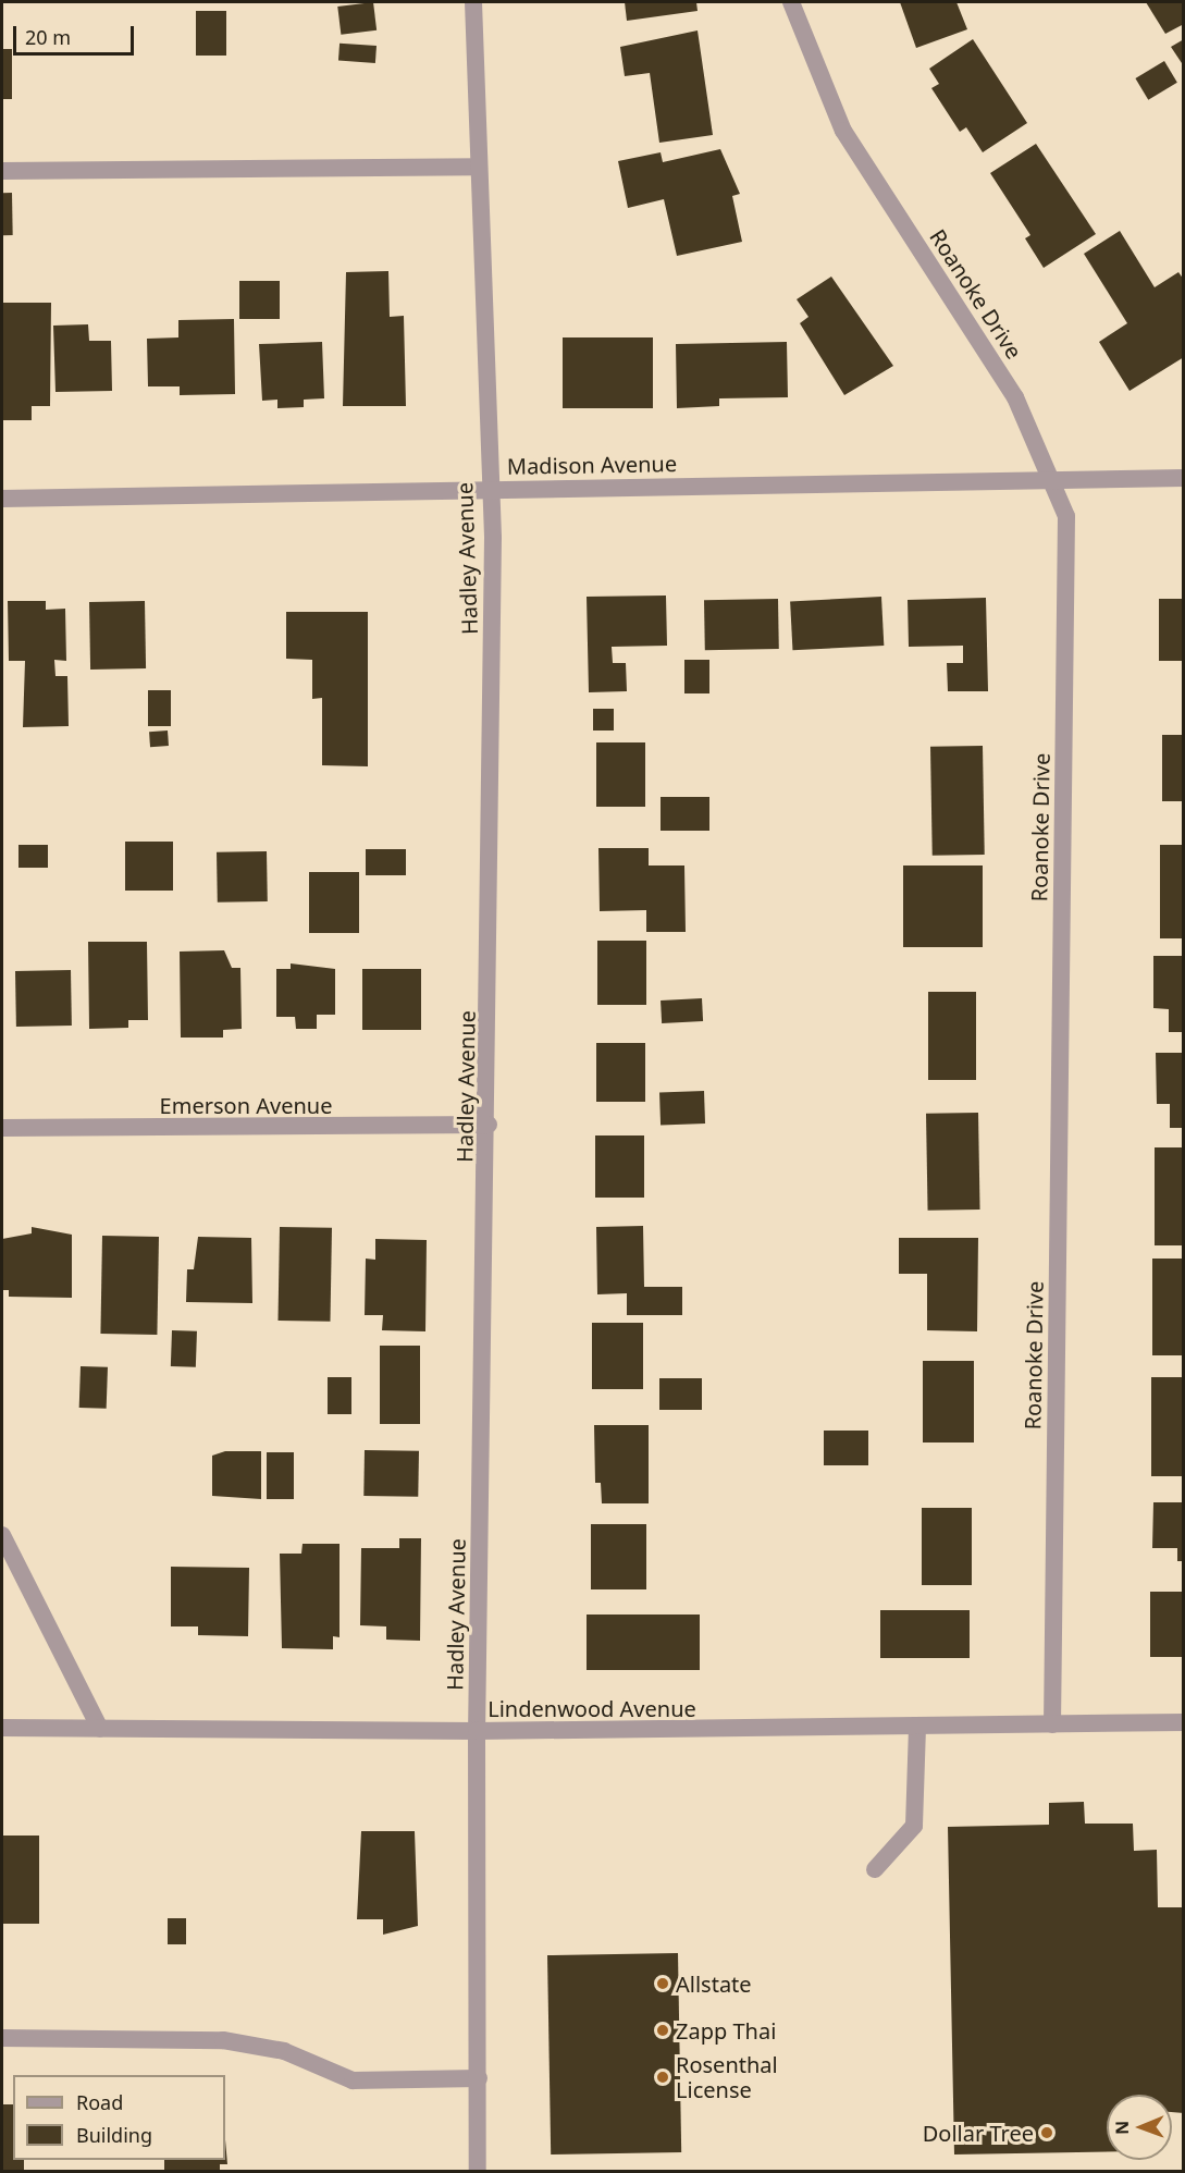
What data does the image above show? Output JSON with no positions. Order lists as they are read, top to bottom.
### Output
{
  "streets": {
    "street": [
      "Roanoke Drive",
      "Madison Avenue",
      "Hadley Avenue",
      "Emerson Avenue",
      "Lindenwood Avenue"
    ]
  },
  "crossings": [
    ["Roanoke Drive", "Madison Avenue"],
    ["Roanoke Drive", "Lindenwood Avenue"],
    ["Madison Avenue", "Hadley Avenue"],
    ["Hadley Avenue", "Emerson Avenue"],
    ["Hadley Avenue", "Lindenwood Avenue"]
  ],
  "places": [
    "Allstate",
    "Zapp Thai",
    "Rosenthal License",
    "Dollar Tree"
  ],
  "legend": ["Road", "Building"],
  "scale_bar": "20 m",
  "north": "left"
}
